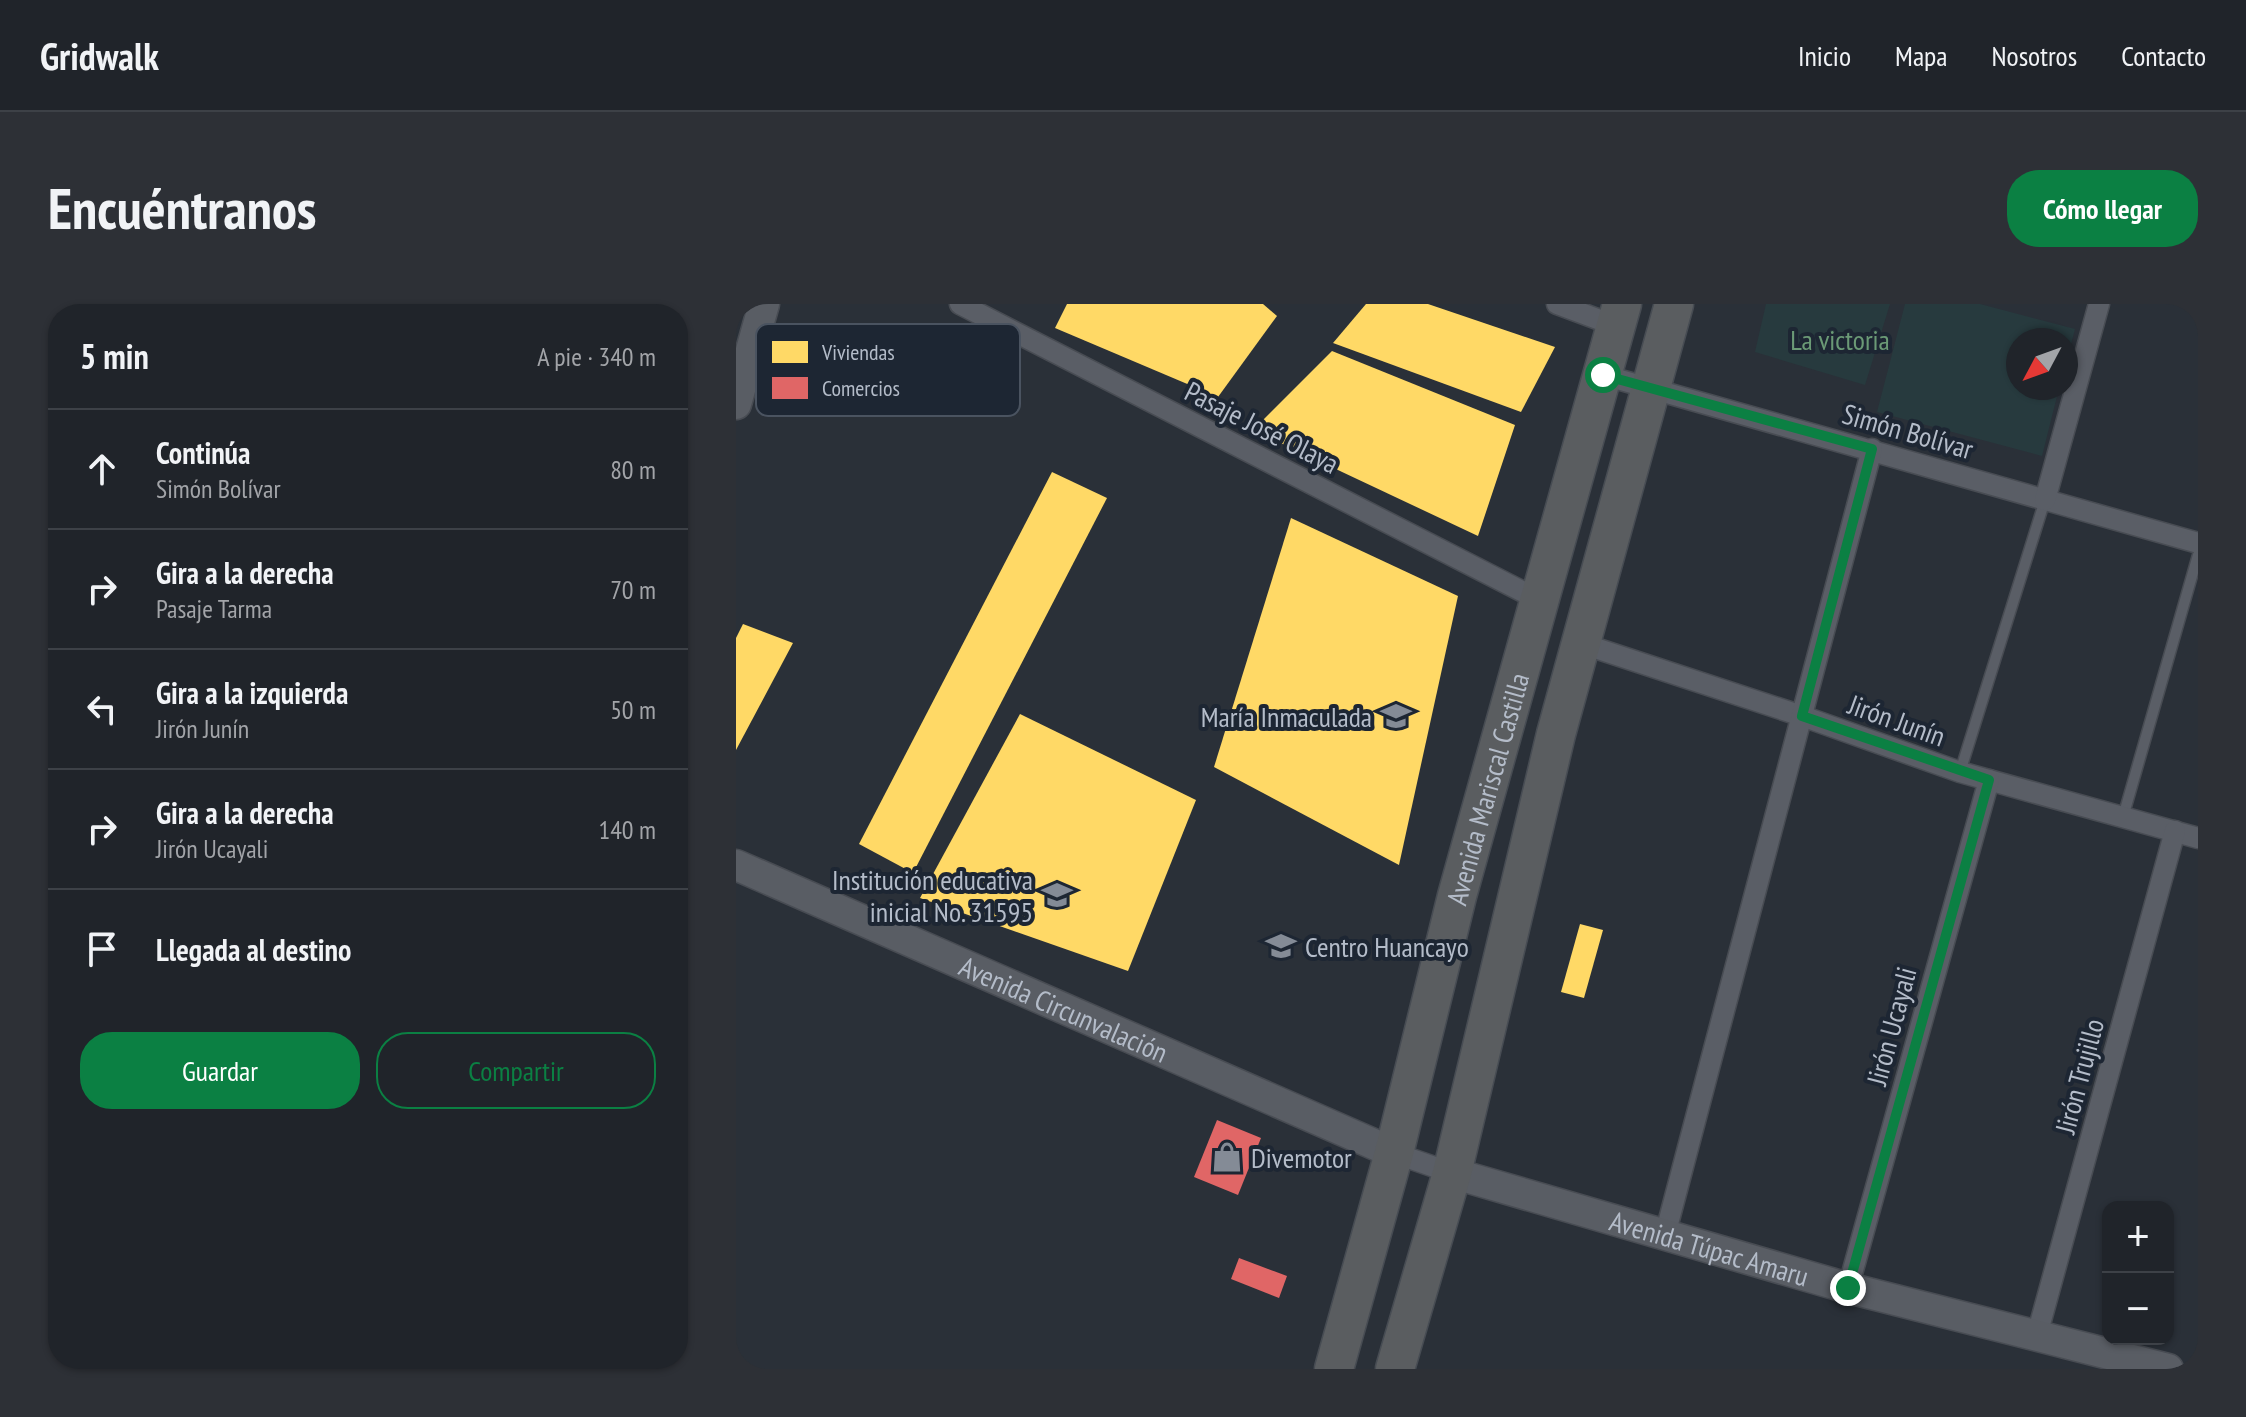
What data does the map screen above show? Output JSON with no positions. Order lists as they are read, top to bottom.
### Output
{
  "streets": {
    "highway": ["Avenida Mariscal Castilla"],
    "street": [
      "Pasaje José Olaya",
      "Simón Bolívar",
      "Jirón Junín",
      "Avenida Circunvalación",
      "Jirón Ucayali",
      "Jirón Trujillo",
      "Avenida Túpac Amaru"
    ]
  },
  "crossings": [
    ["Pasaje José Olaya", "Avenida Mariscal Castilla"],
    ["Simón Bolívar", "Avenida Mariscal Castilla"],
    ["Jirón Junín", "Avenida Mariscal Castilla"],
    ["Jirón Junín", "Jirón Ucayali"],
    ["Jirón Junín", "Jirón Trujillo"],
    ["Avenida Mariscal Castilla", "Avenida Circunvalación"],
    ["Avenida Mariscal Castilla", "Avenida Túpac Amaru"],
    ["Avenida Circunvalación", "Avenida Túpac Amaru"],
    ["Jirón Ucayali", "Avenida Túpac Amaru"],
    ["Jirón Trujillo", "Avenida Túpac Amaru"]
  ],
  "parks": ["La victoria"],
  "places": {
    "school or university": ["María Inmaculada", "Institución educativa inicial No. 31595", "Centro Huancayo"],
    "shop": ["Divemotor"]
  },
  "legend": ["Viviendas", "Comercios"],
  "north": "bottom left",
  "page": {
    "header": "Gridwalk",
    "nav": [
      "Inicio",
      "Mapa",
      "Nosotros",
      "Contacto"
    ],
    "buttons": [
      "Cómo llegar",
      ["Guardar", "Compartir"]
    ],
    "title": "Encuéntranos",
    "heading": ["5 min", "A pie · 340 m"],
    "list": [
      ["Continúa", "Simón Bolívar", "80 m"],
      ["Gira a la derecha", "Pasaje Tarma", "70 m"],
      ["Gira a la izquierda", "Jirón Junín", "50 m"],
      ["Gira a la derecha", "Jirón Ucayali", "140 m"],
      "Llegada al destino"
    ],
    "map_buttons": ["+", "−"]
  }
}
